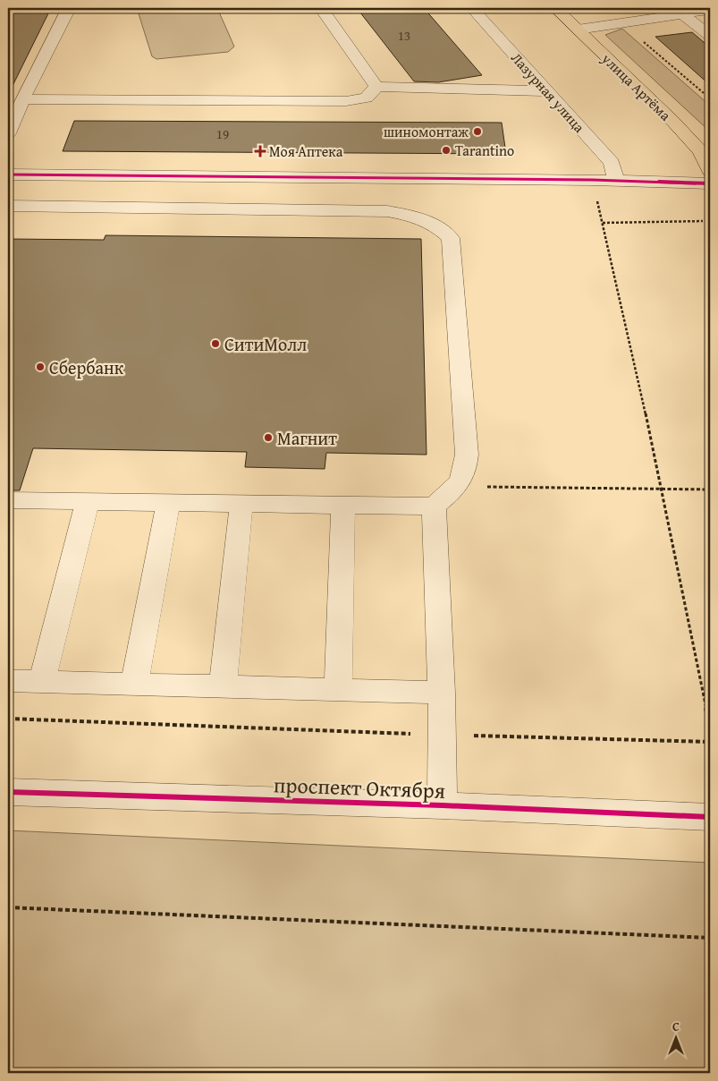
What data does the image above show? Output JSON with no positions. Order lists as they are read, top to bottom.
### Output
{
  "streets": {
    "main road": ["улица Артёма"],
    "street": ["Лазурная улица", "проспект Октября"]
  },
  "places": {
    "other": [
      "шиномонтаж",
      "Tarantino",
      "СитиМолл",
      "Сбербанк",
      "Магнит"
    ],
    "health": ["Моя Аптека"]
  },
  "house_numbers": ["13", "19"],
  "north": "top"
}
